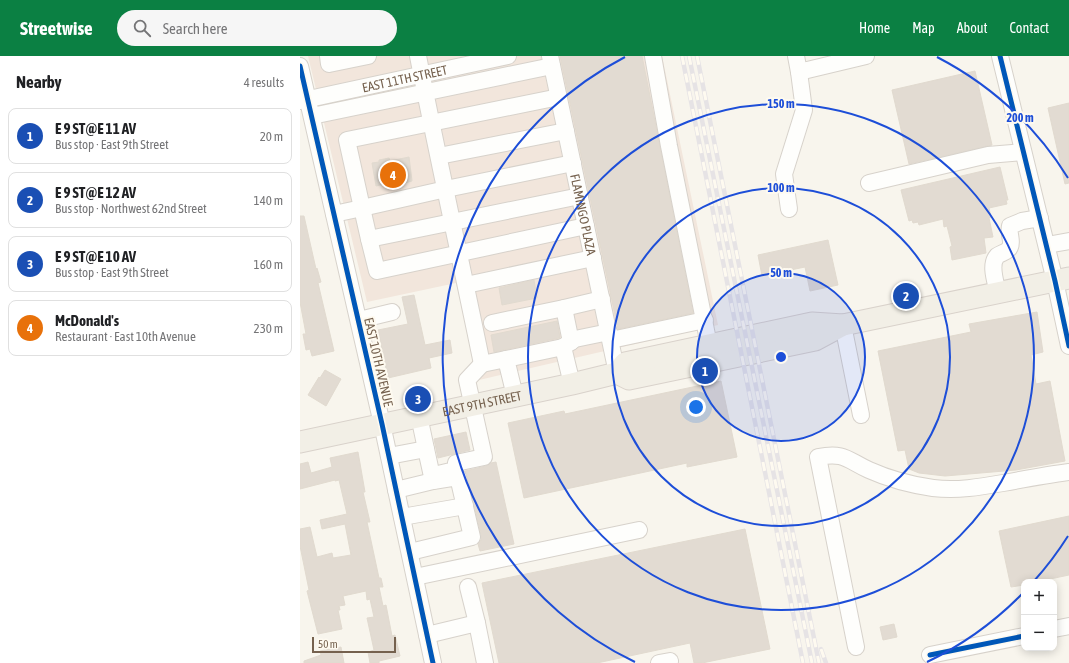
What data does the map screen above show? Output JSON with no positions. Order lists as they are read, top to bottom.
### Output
{
  "streets": {
    "main road": ["EAST 9TH STREET"],
    "street": ["EAST 11TH STREET", "FLAMINGO PLAZA", "EAST 10TH AVENUE"]
  },
  "crossings": [
    ["EAST 11TH STREET", "EAST 10TH AVENUE"],
    ["FLAMINGO PLAZA", "EAST 9TH STREET"],
    ["EAST 10TH AVENUE", "EAST 9TH STREET"]
  ],
  "scale_bar": "50 m",
  "page": {
    "header": "Streetwise",
    "search": "Search here",
    "nav": [
      "Home",
      "Map",
      "About",
      "Contact"
    ],
    "heading": ["Nearby", "4 results"],
    "list": [
      {
        "mark": "1",
        "name": "E 9 ST@E 11 AV",
        "note": "Bus stop · East 9th Street",
        "value": "20 m"
      },
      {
        "mark": "2",
        "name": "E 9 ST@E 12 AV",
        "note": "Bus stop · Northwest 62nd Street",
        "value": "140 m"
      },
      {
        "mark": "3",
        "name": "E 9 ST@E 10 AV",
        "note": "Bus stop · East 9th Street",
        "value": "160 m"
      },
      {
        "mark": "4",
        "name": "McDonald's",
        "note": "Restaurant · East 10th Avenue",
        "value": "230 m"
      }
    ],
    "pins": [
      "4",
      "2",
      "1",
      "3"
    ],
    "map_buttons": ["+", "−"],
    "scale": "50 m"
  },
  "rings": [
    "150 m",
    "200 m",
    "100 m",
    "50 m"
  ]
}
